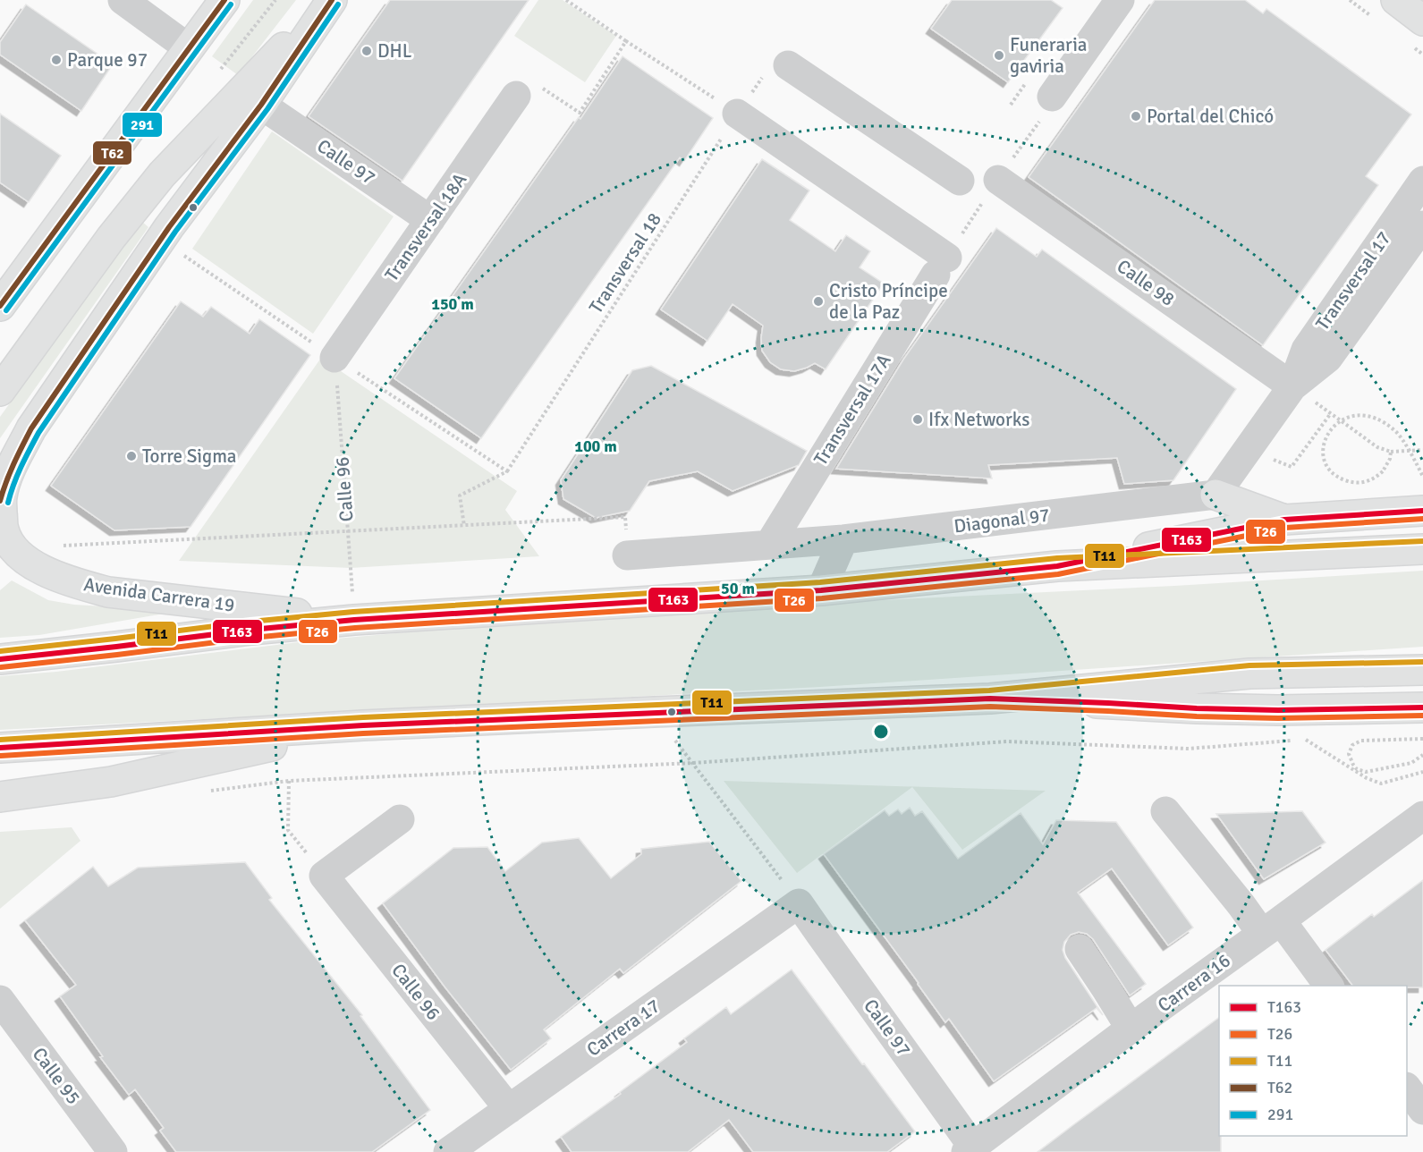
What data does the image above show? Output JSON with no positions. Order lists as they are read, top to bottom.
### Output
{
  "streets": {
    "main road": ["Avenida Carrera 19"],
    "street": [
      "Calle 97",
      "Transversal 18A",
      "Transversal 17",
      "Calle 98",
      "Transversal 17A",
      "Calle 96",
      "Diagonal 97",
      "Carrera 16",
      "Carrera 17",
      "Calle 95"
    ],
    "path": ["Transversal 18"]
  },
  "crossings": [
    ["Calle 97", "Transversal 18A"],
    ["Calle 97", "Avenida Carrera 19"],
    ["Calle 97", "Carrera 16"],
    ["Calle 97", "Carrera 17"],
    ["Transversal 18A", "Calle 96"],
    ["Transversal 18", "Transversal 17A"],
    ["Transversal 17", "Calle 98"],
    ["Transversal 17", "Diagonal 97"],
    ["Transversal 17A", "Diagonal 97"],
    ["Calle 96", "Avenida Carrera 19"],
    ["Calle 96", "Carrera 17"]
  ],
  "places": [
    "DHL",
    "Funeraria gaviria",
    "Parque 97",
    "Portal del Chicó",
    "Cristo Príncipe de la Paz",
    "Ifx Networks",
    "Torre Sigma"
  ],
  "lines": [
    "transit line T62",
    "transit line 291",
    "transit line T163",
    "transit line T26",
    "transit line T11"
  ],
  "legend": [
    "T163",
    "T26",
    "T11",
    "T62",
    "291"
  ],
  "rings": ["150 m", "100 m", "50 m"]
}
